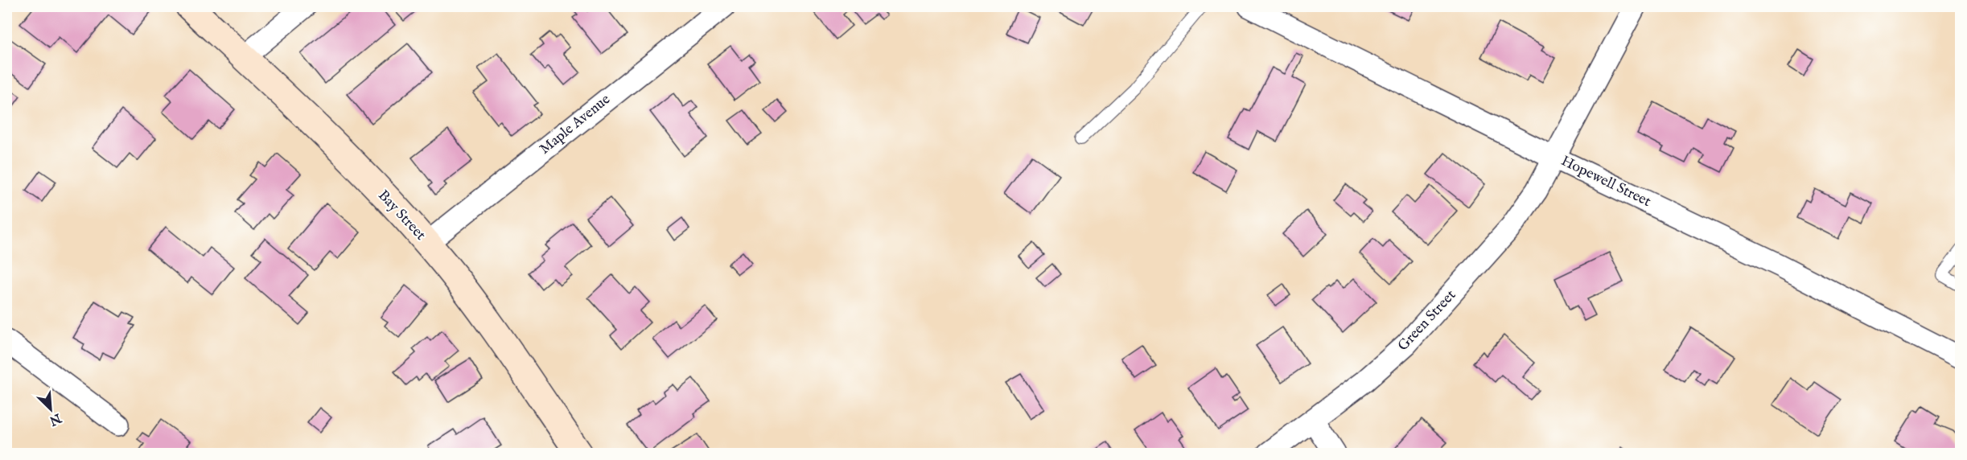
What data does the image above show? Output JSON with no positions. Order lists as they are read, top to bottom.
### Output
{
  "streets": {
    "main road": ["Bay Street"],
    "street": ["Maple Avenue", "Hopewell Street", "Green Street"]
  },
  "crossings": [
    ["Maple Avenue", "Bay Street"],
    ["Hopewell Street", "Green Street"]
  ],
  "north": "bottom right"
}
